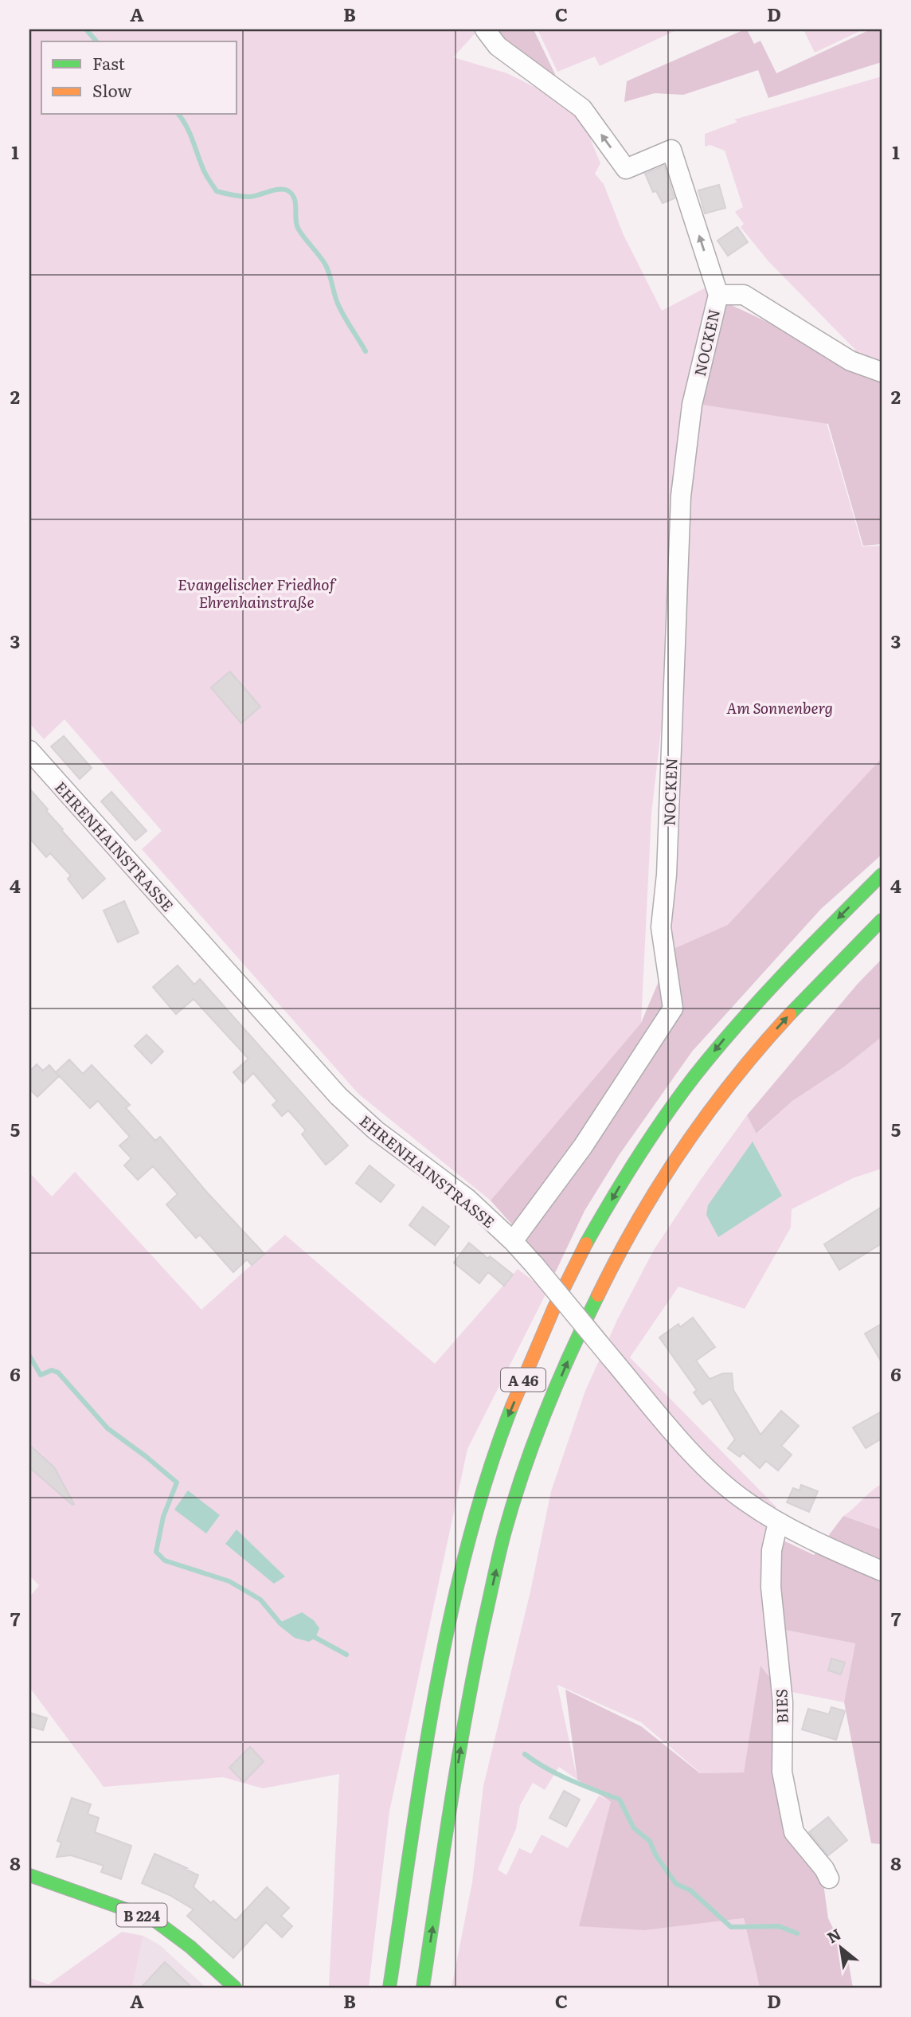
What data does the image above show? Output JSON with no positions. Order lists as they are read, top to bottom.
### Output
{
  "streets": {
    "main road": ["A 46", "B 224"],
    "street": ["NOCKEN", "EHRENHAINSTRASSE", "BIES"]
  },
  "crossings": [
    ["NOCKEN", "EHRENHAINSTRASSE"],
    ["EHRENHAINSTRASSE", "BIES"]
  ],
  "parks": ["Evangelischer Friedhof Ehrenhainstraße", "Am Sonnenberg"],
  "legend": ["Fast", "Slow"],
  "north": "top left",
  "grid": {
    "columns": [
      "A",
      "B",
      "C",
      "D"
    ],
    "rows": [
      "1",
      "2",
      "3",
      "4",
      "5",
      "6",
      "7",
      "8"
    ]
  }
}
